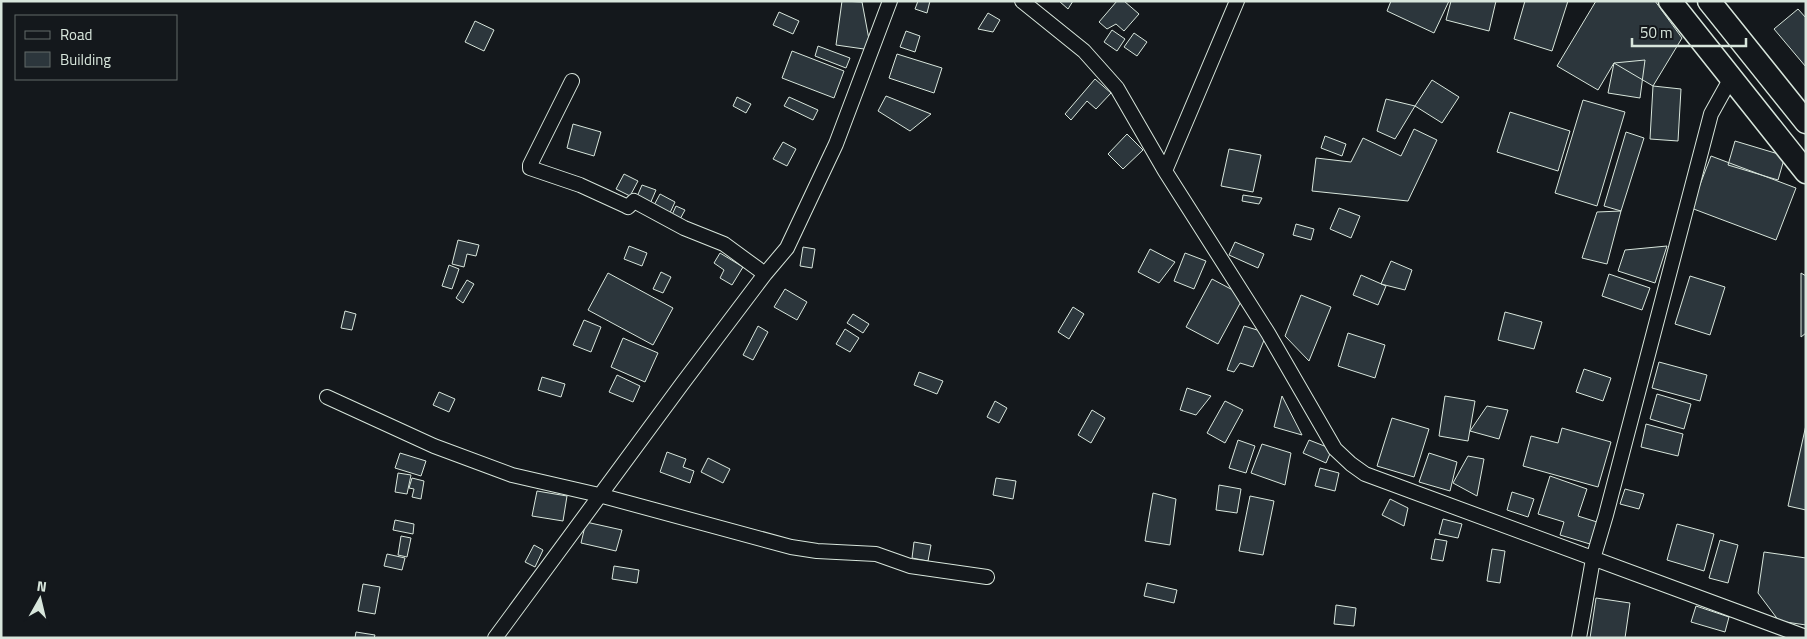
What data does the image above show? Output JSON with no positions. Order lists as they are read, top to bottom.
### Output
{
  "legend": ["Road", "Building"],
  "scale_bar": "50 m",
  "north": "top"
}
